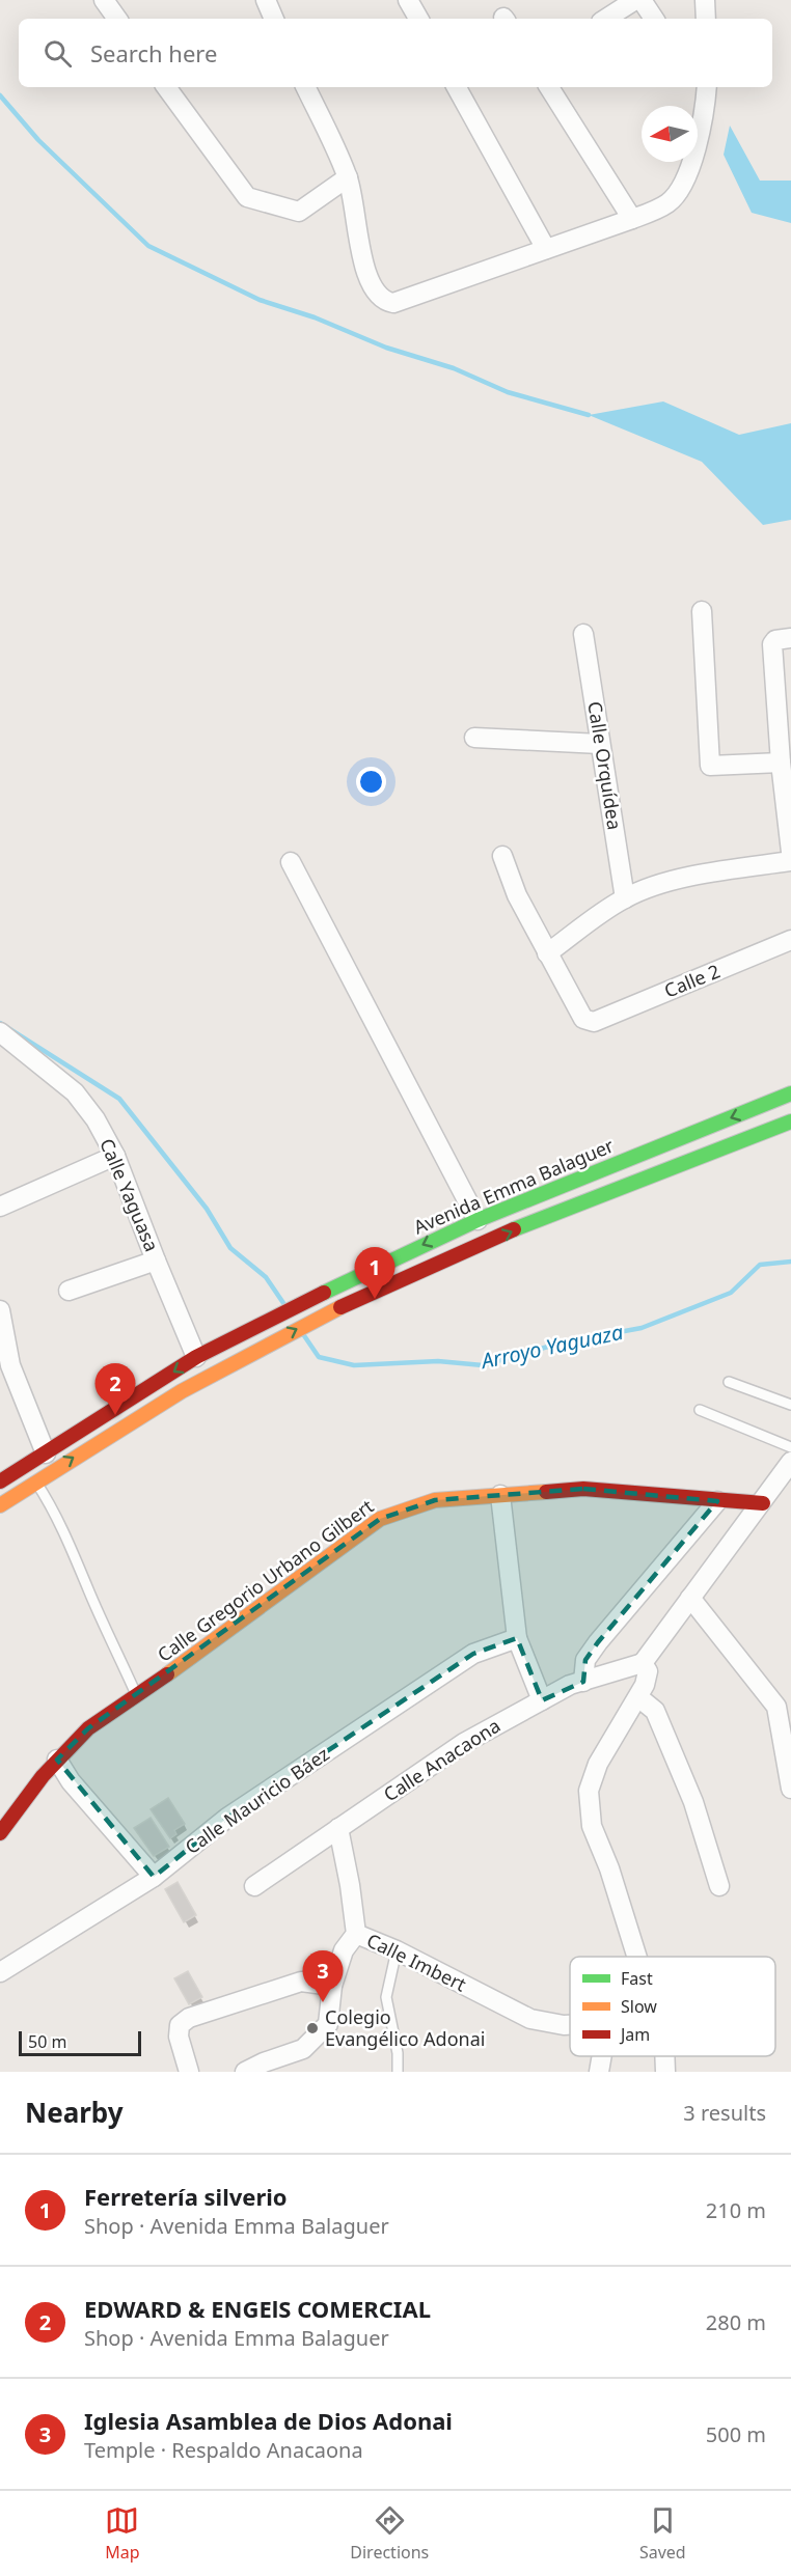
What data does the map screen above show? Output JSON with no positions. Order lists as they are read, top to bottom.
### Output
{
  "streets": {
    "street": [
      "Calle Orquídea",
      "Calle 2",
      "Avenida Emma Balaguer",
      "Calle Yaguasa",
      "Calle Gregorio Urbano Gilbert",
      "Calle Anacaona",
      "Calle Mauricio Báez",
      "Calle Imbert"
    ]
  },
  "crossings": [
    ["Avenida Emma Balaguer", "Calle Yaguasa"]
  ],
  "water": ["Arroyo Yaguaza"],
  "places": ["Colegio Evangélico Adonai"],
  "legend": ["Fast", "Slow", "Jam"],
  "scale_bar": "50 m",
  "north": "left",
  "page": {
    "search": "Search here",
    "pins": ["1", "2", "3"],
    "scale": "50 m",
    "heading": ["Nearby", "3 results"],
    "list": [
      {
        "mark": "1",
        "name": "Ferretería silverio",
        "note": "Shop · Avenida Emma Balaguer",
        "value": "210 m"
      },
      {
        "mark": "2",
        "name": "EDWARD & ENGElS COMERCIAL",
        "note": "Shop · Avenida Emma Balaguer",
        "value": "280 m"
      },
      {
        "mark": "3",
        "name": "Iglesia Asamblea de Dios Adonai",
        "note": "Temple · Respaldo Anacaona",
        "value": "500 m"
      }
    ],
    "nav": ["Map", "Directions", "Saved"]
  }
}
